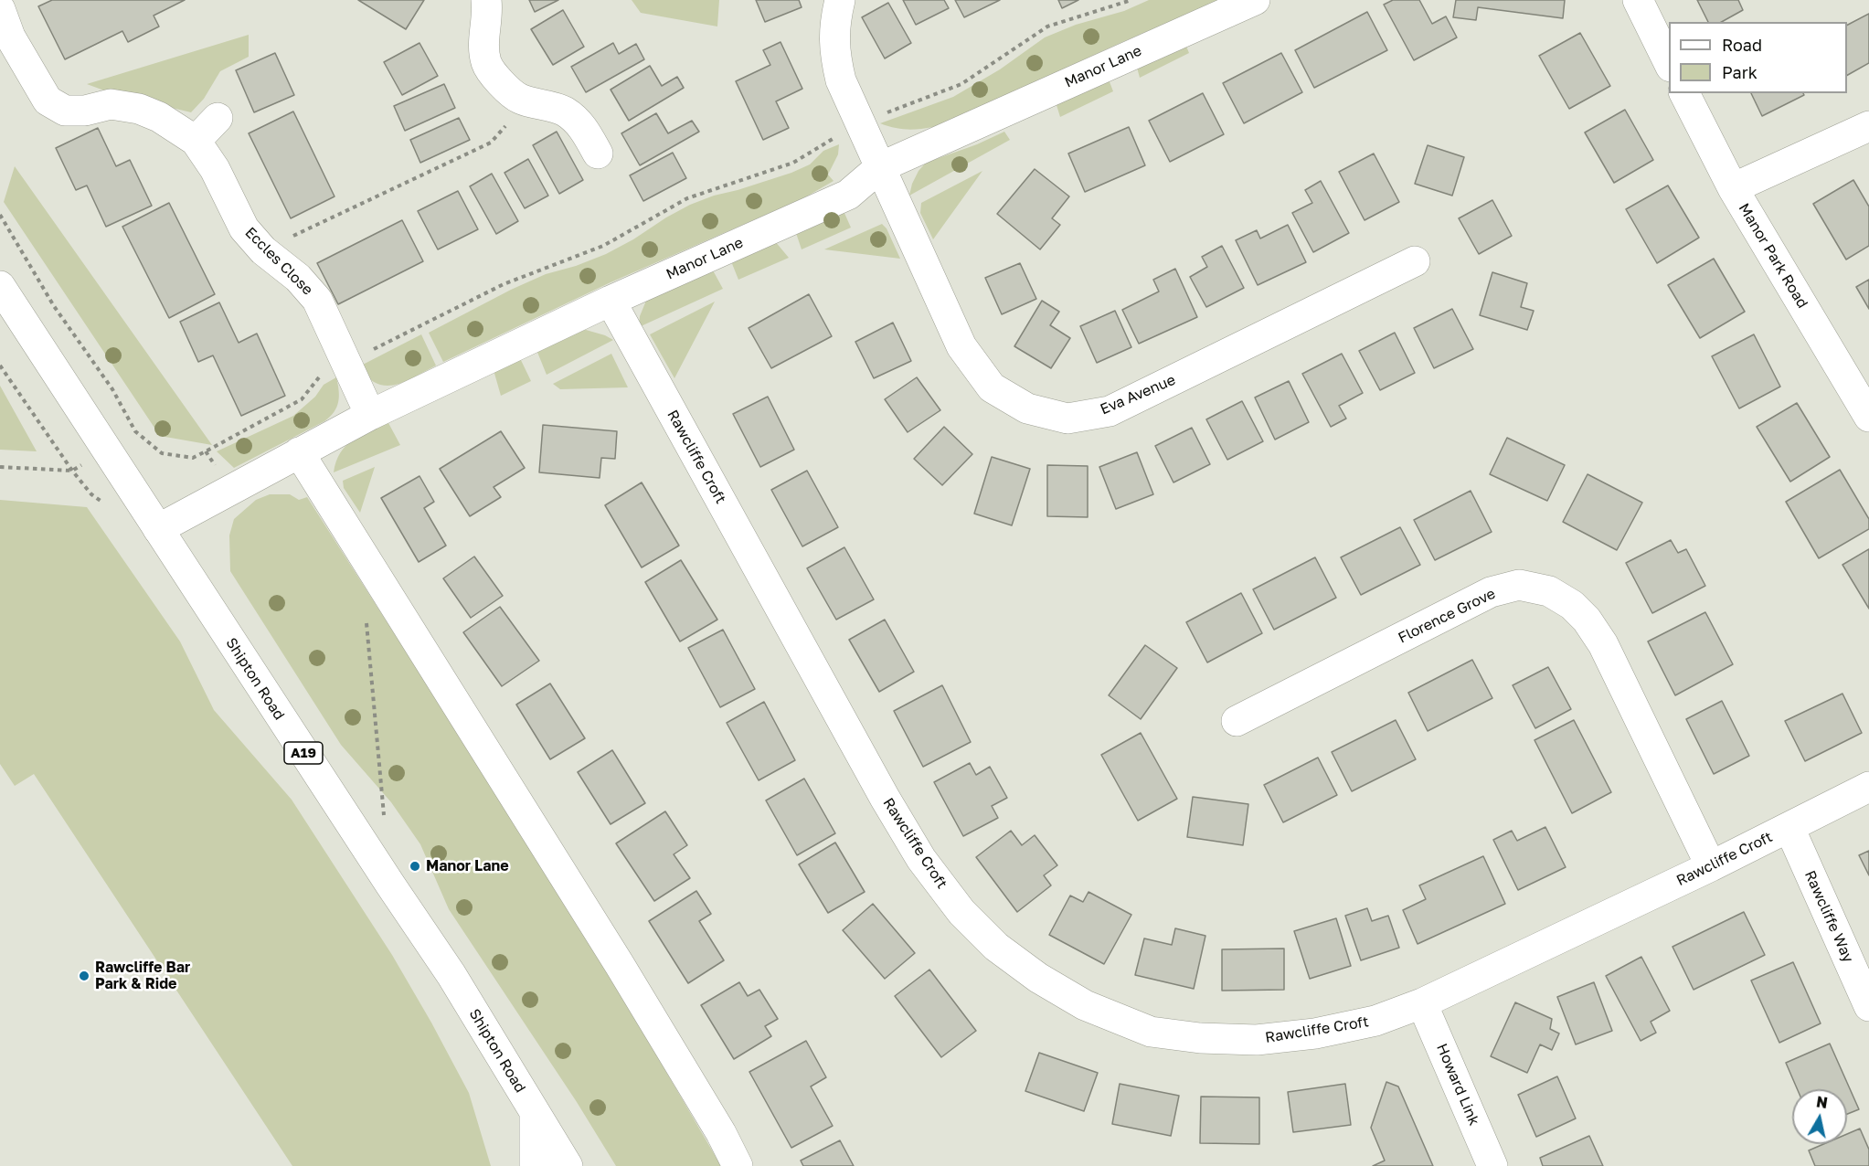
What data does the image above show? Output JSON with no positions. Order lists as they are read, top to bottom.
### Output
{
  "streets": {
    "street": [
      "Manor Lane",
      "Manor Park Road",
      "Eccles Close",
      "Eva Avenue",
      "Rawcliffe Croft",
      "Florence Grove",
      "Shipton Road",
      "A19",
      "Rawcliffe Way",
      "Howard Link"
    ]
  },
  "crossings": [
    ["Manor Lane", "Eccles Close"],
    ["Manor Lane", "Eva Avenue"],
    ["Manor Lane", "Rawcliffe Croft"],
    ["Manor Lane", "Shipton Road"],
    ["Rawcliffe Croft", "Florence Grove"],
    ["Rawcliffe Croft", "Rawcliffe Way"],
    ["Rawcliffe Croft", "Howard Link"]
  ],
  "places": ["Manor Lane", "Rawcliffe Bar Park & Ride"],
  "legend": ["Road", "Park"],
  "north": "top"
}
